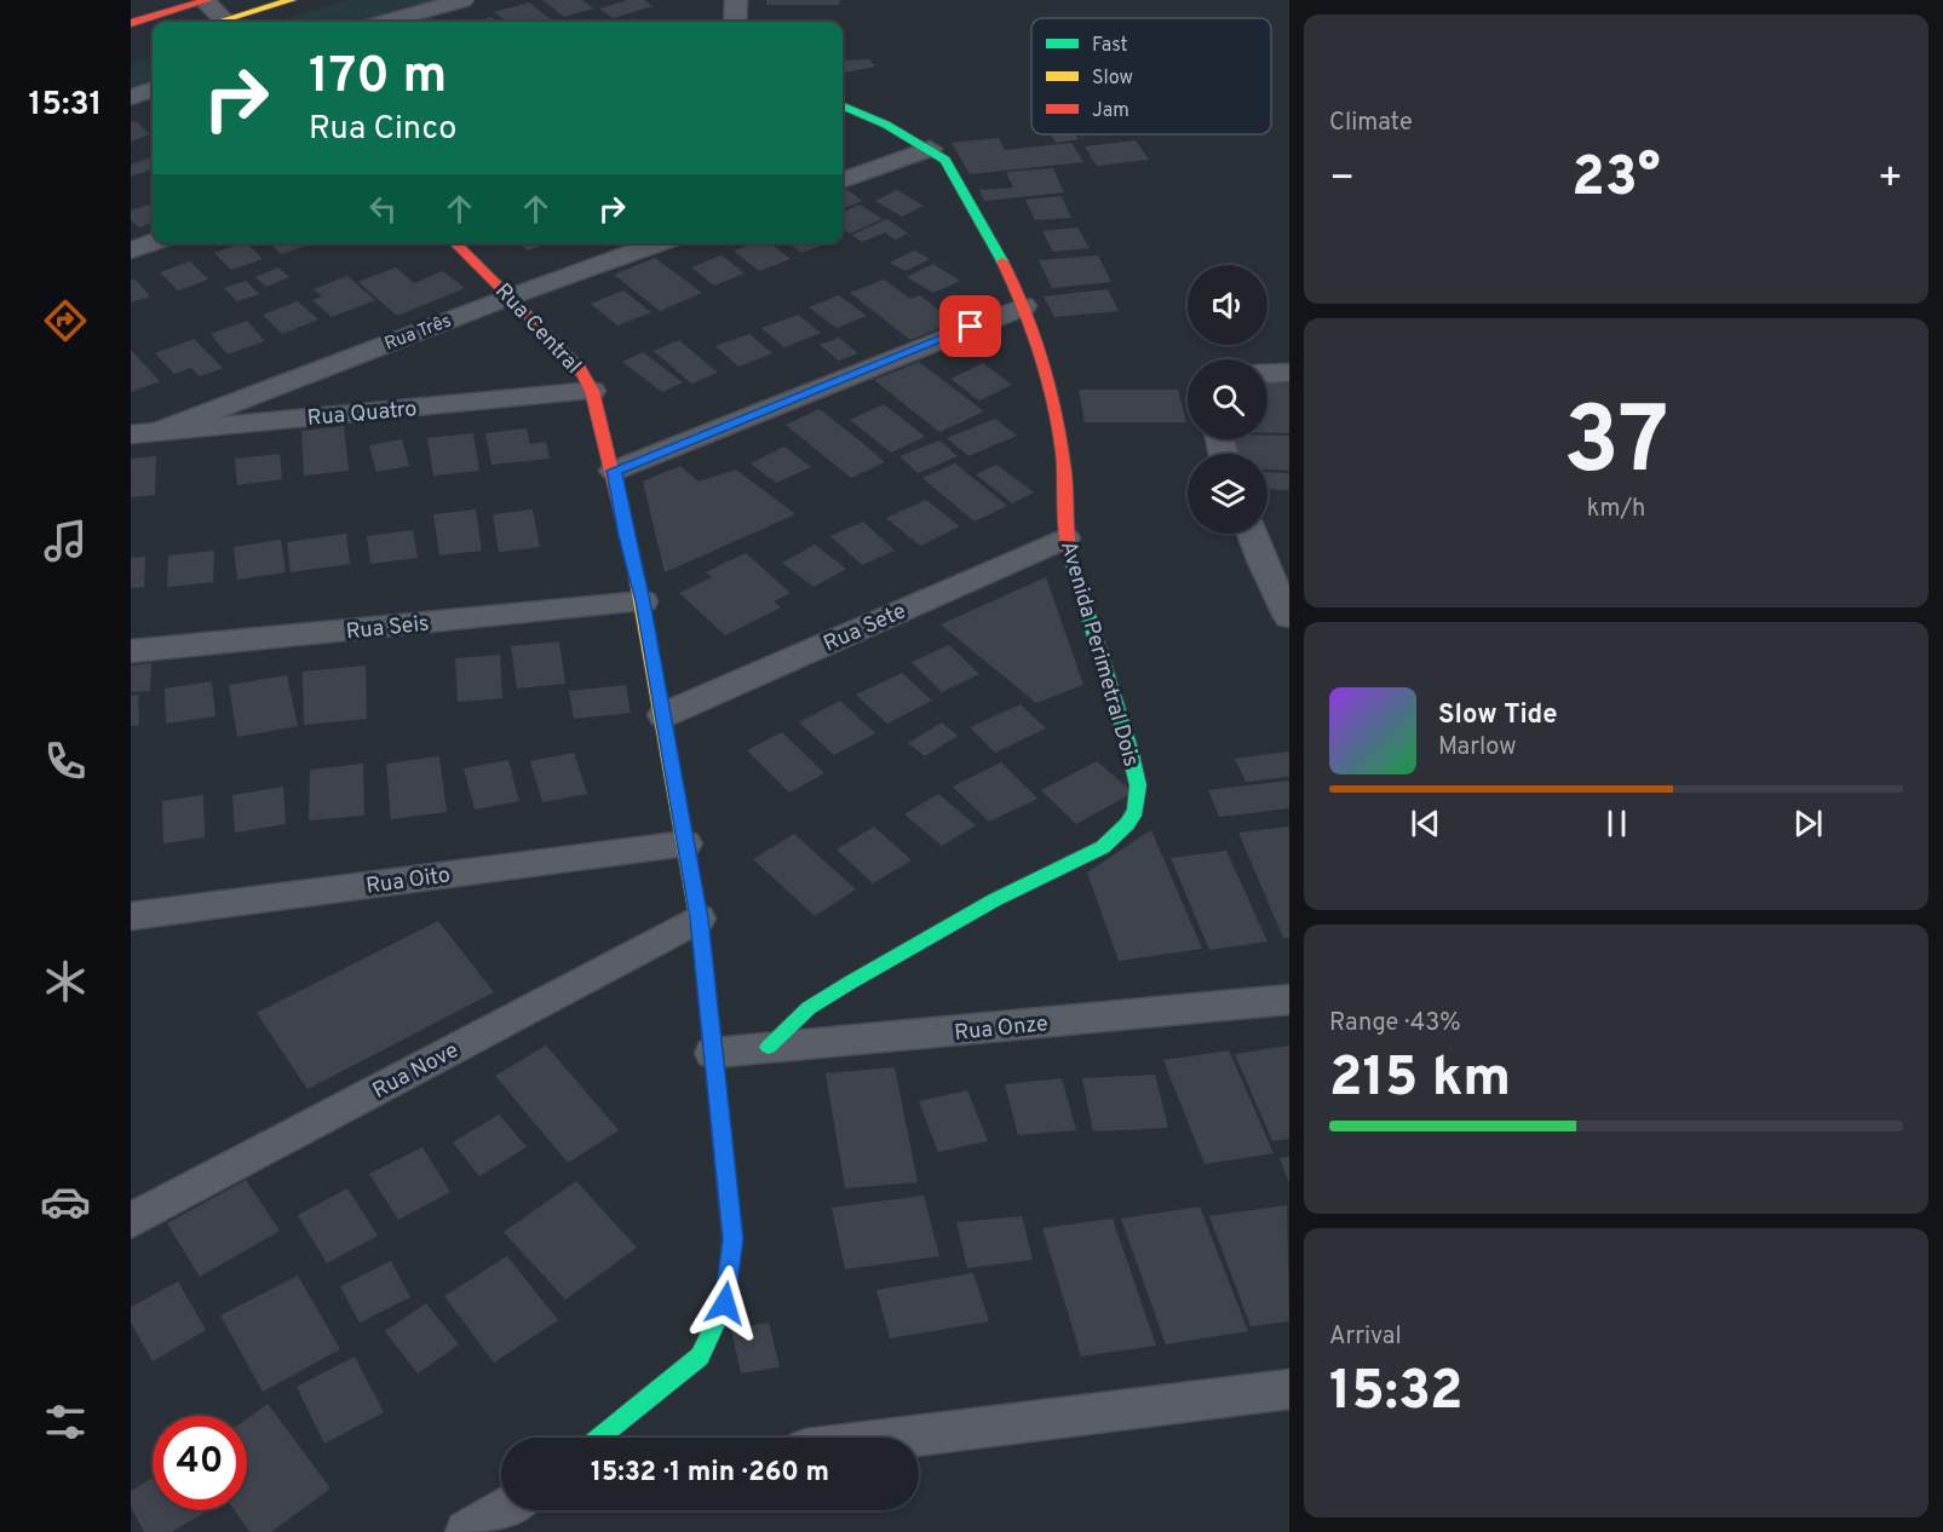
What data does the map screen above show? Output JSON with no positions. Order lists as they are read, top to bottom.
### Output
{
  "streets": {
    "street": [
      "Rua Central",
      "Rua Três",
      "Rua Quatro",
      "Rua Seis",
      "Rua Sete",
      "Avenida Perimetral Dois",
      "Rua Oito",
      "Rua Onze",
      "Rua Nove"
    ]
  },
  "crossings": [
    ["Rua Central", "Rua Três"],
    ["Rua Central", "Rua Quatro"],
    ["Rua Central", "Rua Seis"],
    ["Rua Central", "Rua Sete"],
    ["Rua Central", "Rua Oito"],
    ["Rua Central", "Rua Onze"],
    ["Rua Central", "Rua Nove"],
    ["Rua Três", "Rua Quatro"],
    ["Rua Sete", "Avenida Perimetral Dois"],
    ["Avenida Perimetral Dois", "Rua Onze"]
  ],
  "legend": ["Fast", "Slow", "Jam"],
  "page": {
    "tabs": "15:31",
    "tile": [
      "Climate",
      ["37", "km/h"],
      ["Range · 43%", "215 km"],
      ["Arrival", "15:32"]
    ],
    "turn": ["170 m", "Rua Cinco"],
    "heat": ["−", "23°", "+"],
    "song": ["Slow Tide", "Marlow"],
    "limit": "40",
    "trip": "15:32 · 1 min · 260 m"
  }
}
